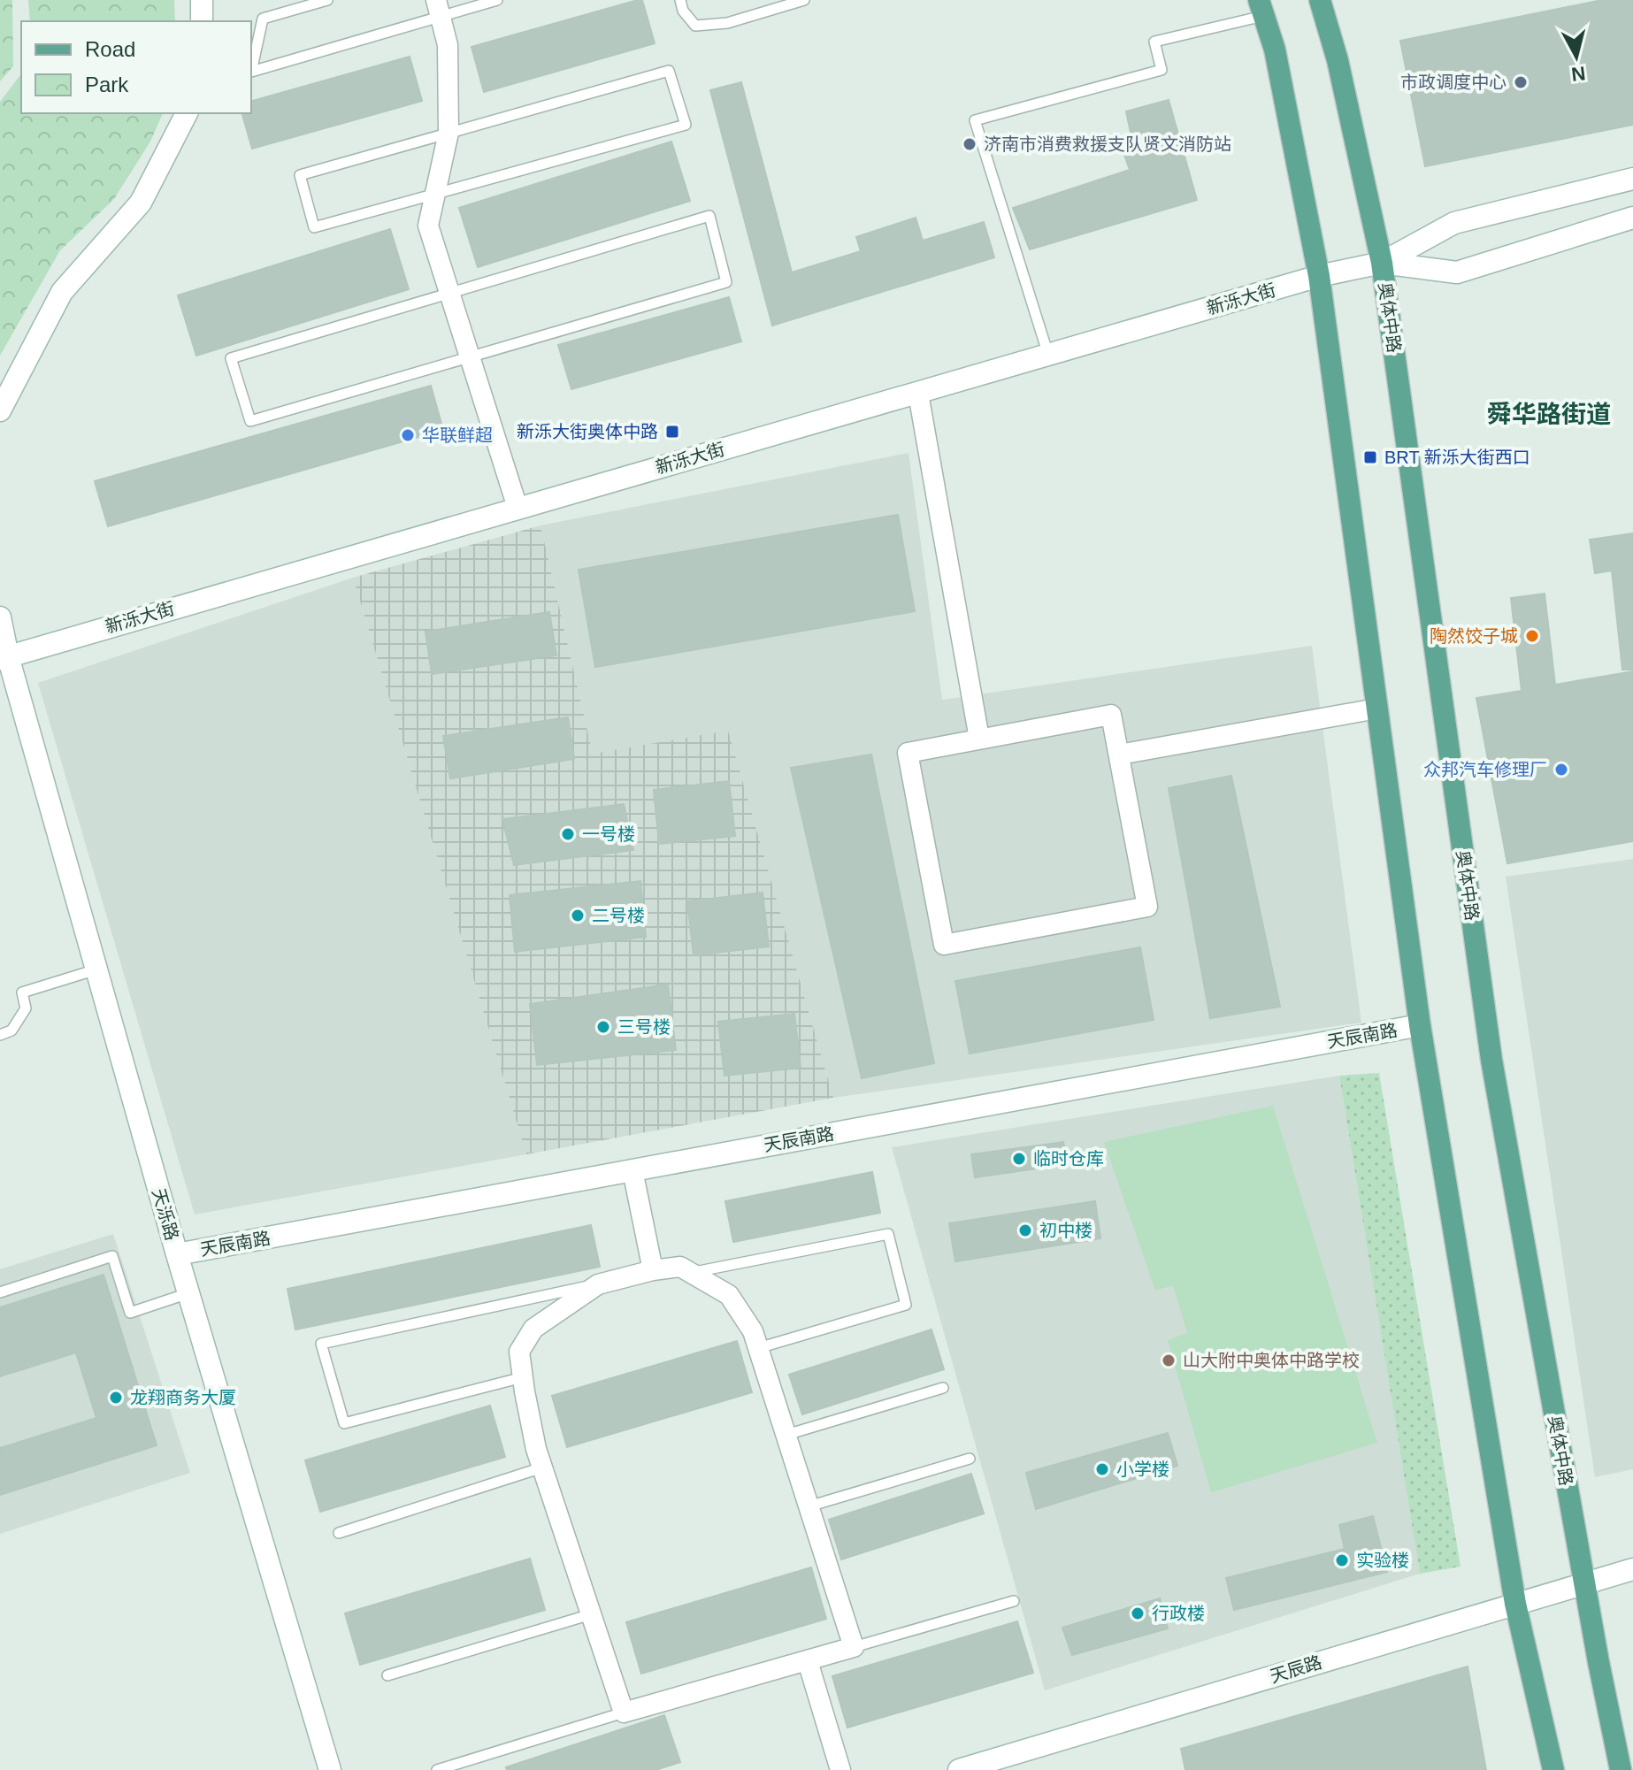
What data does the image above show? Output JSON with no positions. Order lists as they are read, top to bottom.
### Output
{
  "streets": {
    "main road": ["奥体中路"],
    "street": [
      "新泺大街",
      "天辰南路",
      "天泺路",
      "天辰路"
    ]
  },
  "crossings": [
    ["新泺大街", "奥体中路"],
    ["新泺大街", "天泺路"],
    ["奥体中路", "天辰路"],
    ["天辰南路", "天泺路"]
  ],
  "districts": ["舜华路街道"],
  "places": {
    "other": [
      "市政调度中心",
      "济南市消费救援支队贤文消防站",
      "华联鲜超",
      "陶然饺子城",
      "众邦汽车修理厂",
      "一号楼",
      "二号楼",
      "三号楼",
      "临时仓库",
      "初中楼",
      "山大附中奥体中路学校",
      "龙翔商务大厦",
      "小学楼",
      "实验楼",
      "行政楼"
    ],
    "transit": ["新泺大街奥体中路", "BRT 新泺大街西口"]
  },
  "legend": ["Road", "Park"],
  "north": "bottom"
}
